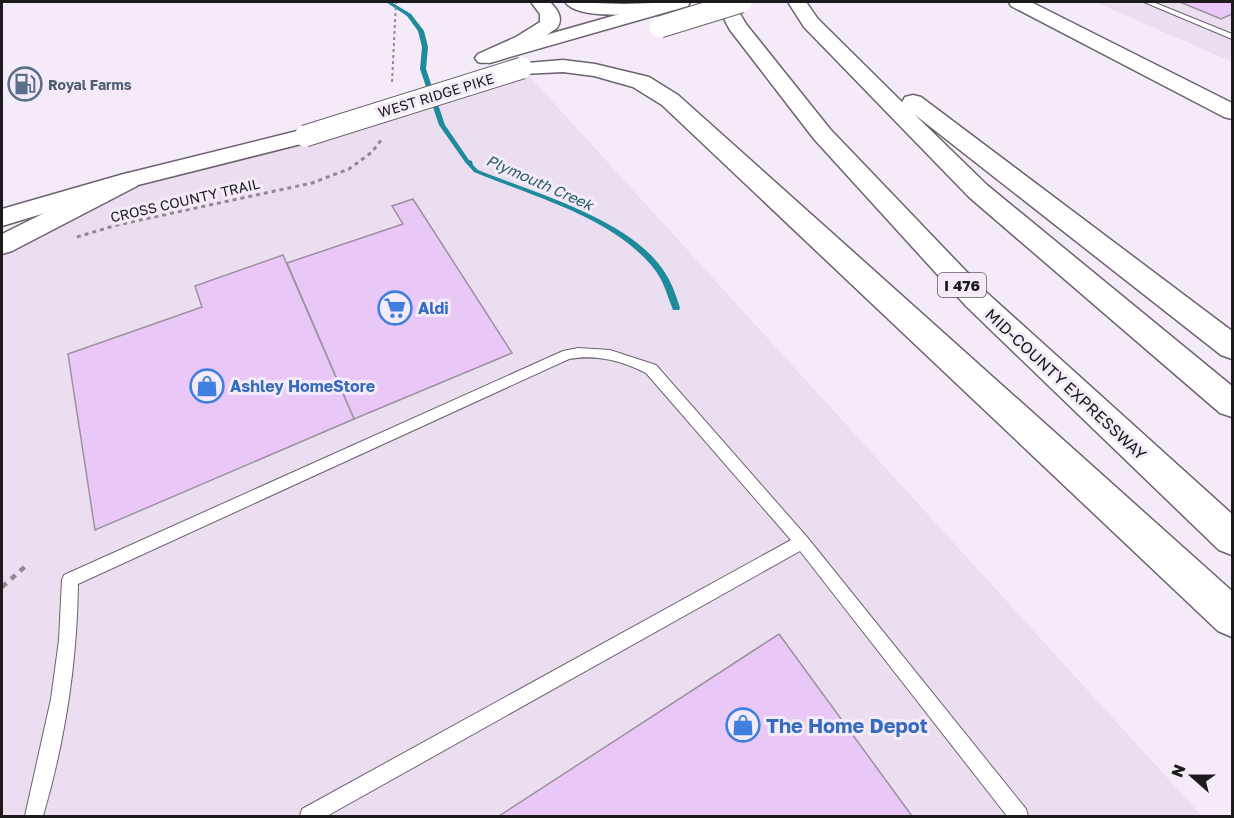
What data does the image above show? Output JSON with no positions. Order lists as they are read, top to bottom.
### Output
{
  "streets": {
    "main road": ["WEST RIDGE PIKE", "I 476", "MID-COUNTY EXPRESSWAY"],
    "path": ["CROSS COUNTY TRAIL"]
  },
  "water": ["Plymouth Creek"],
  "places": {
    "fuel station": ["Royal Farms"],
    "supermarket": ["Aldi"],
    "shop": ["Ashley HomeStore", "The Home Depot"]
  },
  "north": "left"
}
